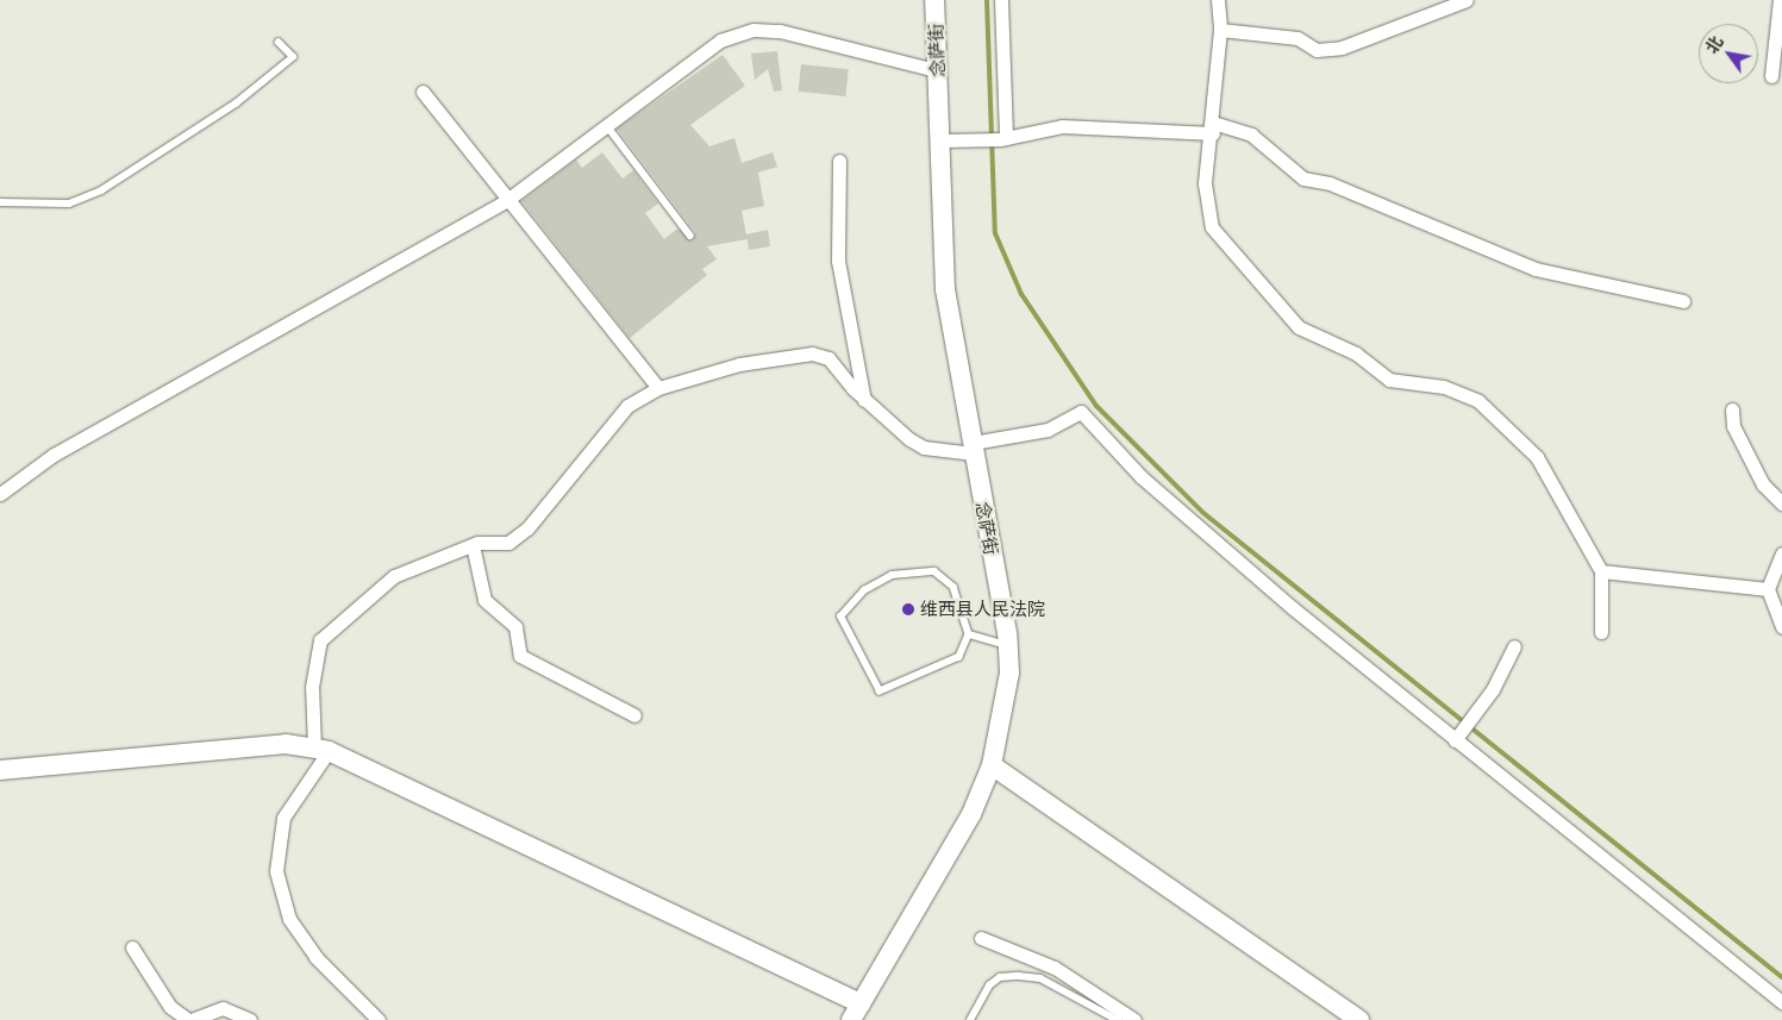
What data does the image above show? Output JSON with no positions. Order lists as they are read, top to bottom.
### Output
{
  "streets": {
    "street": ["念萨街"]
  },
  "places": ["维西县人民法院"],
  "north": "top left"
}
